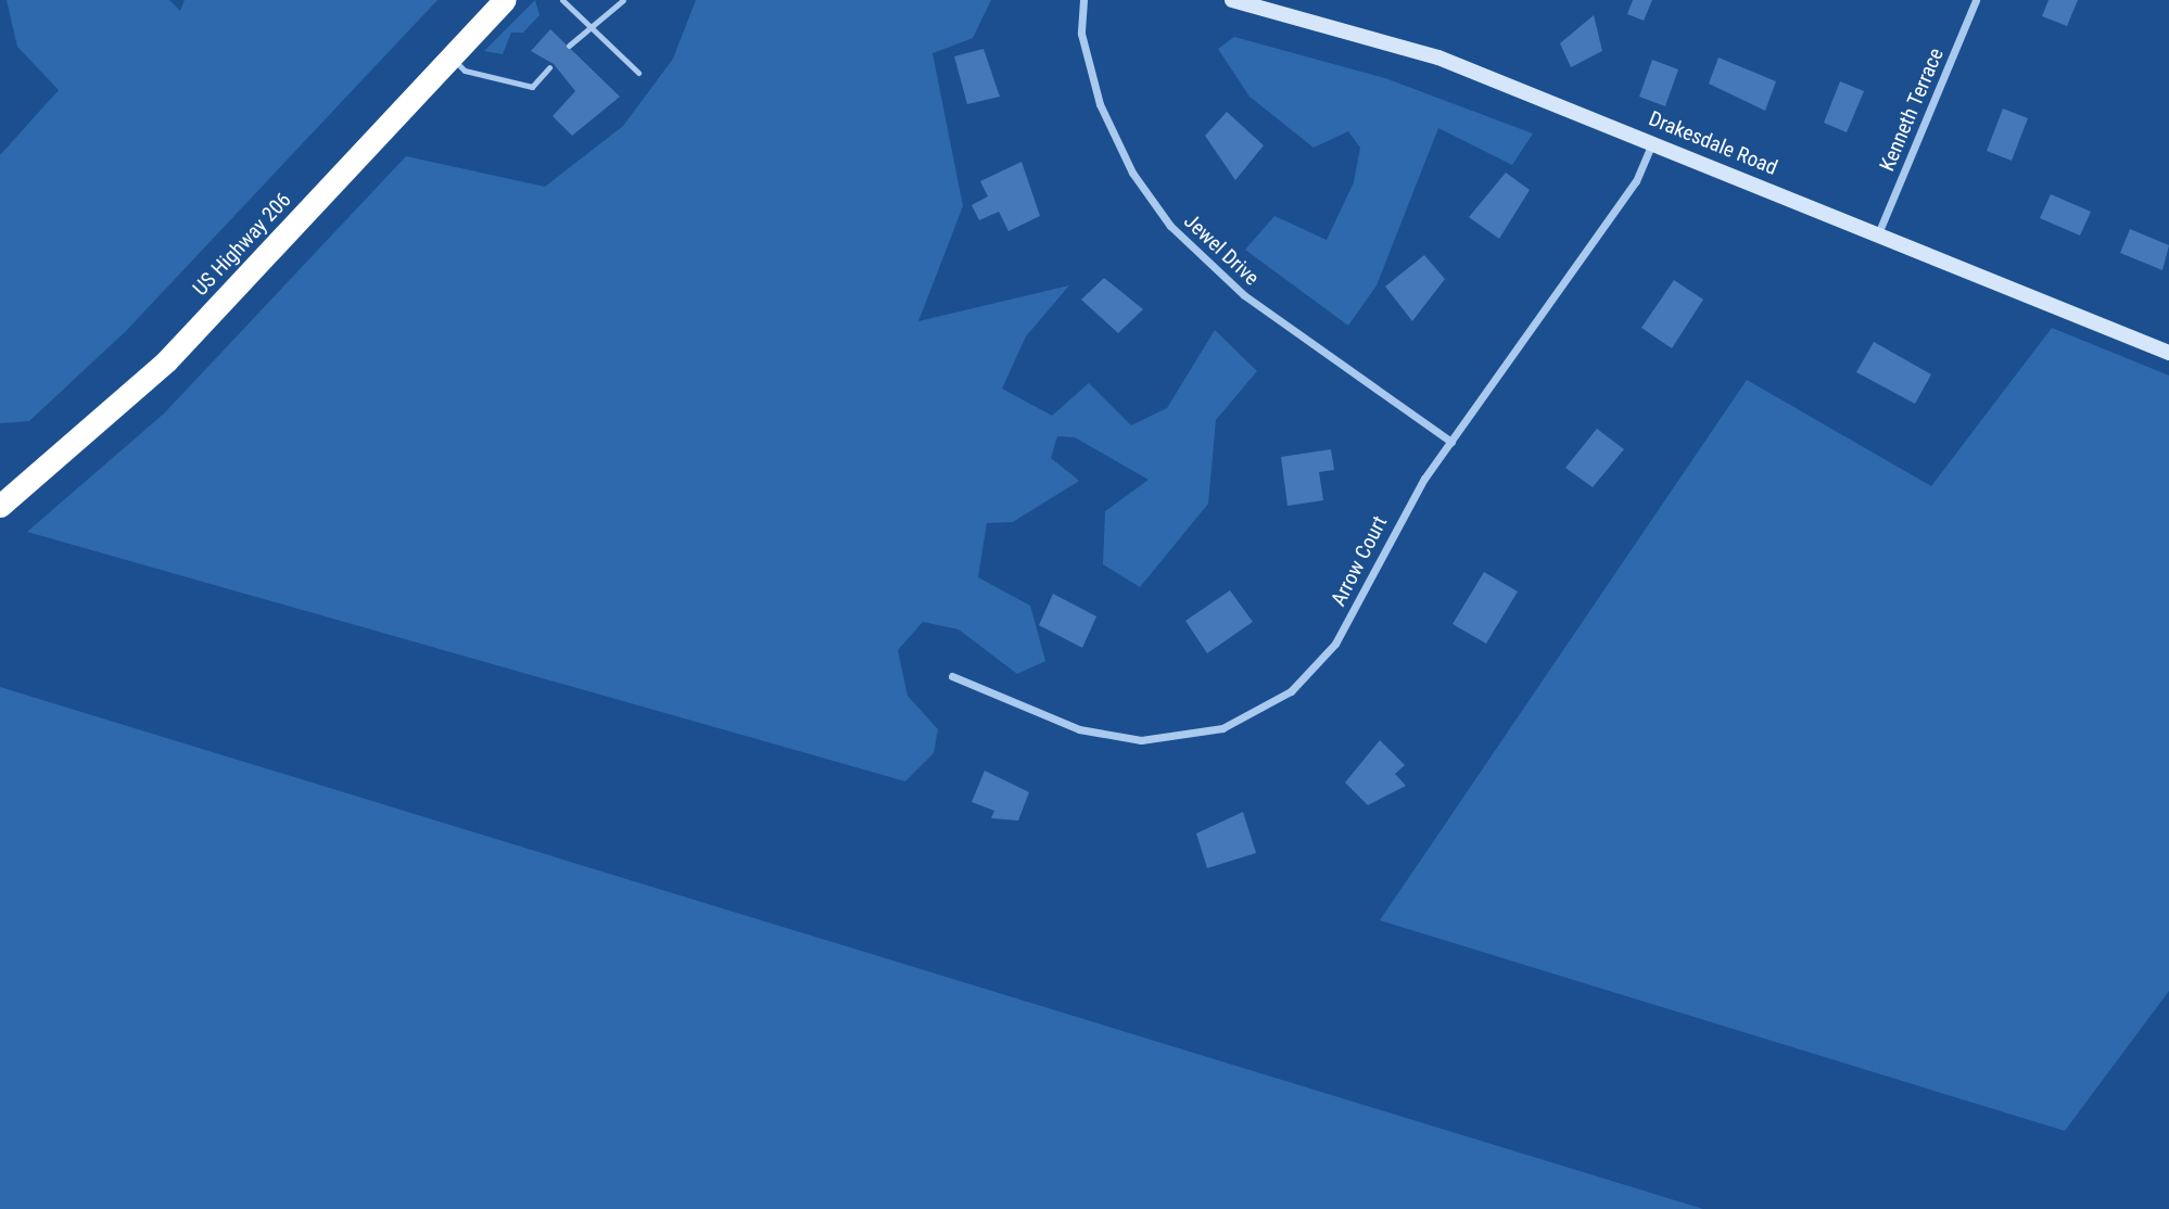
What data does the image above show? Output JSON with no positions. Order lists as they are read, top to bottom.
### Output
{
  "streets": {
    "highway": ["US Highway 206"],
    "main road": ["Drakesdale Road"],
    "street": ["Kenneth Terrace", "Jewel Drive", "Arrow Court"]
  },
  "crossings": [
    ["Kenneth Terrace", "Drakesdale Road"],
    ["Drakesdale Road", "Arrow Court"],
    ["Jewel Drive", "Arrow Court"]
  ]
}
